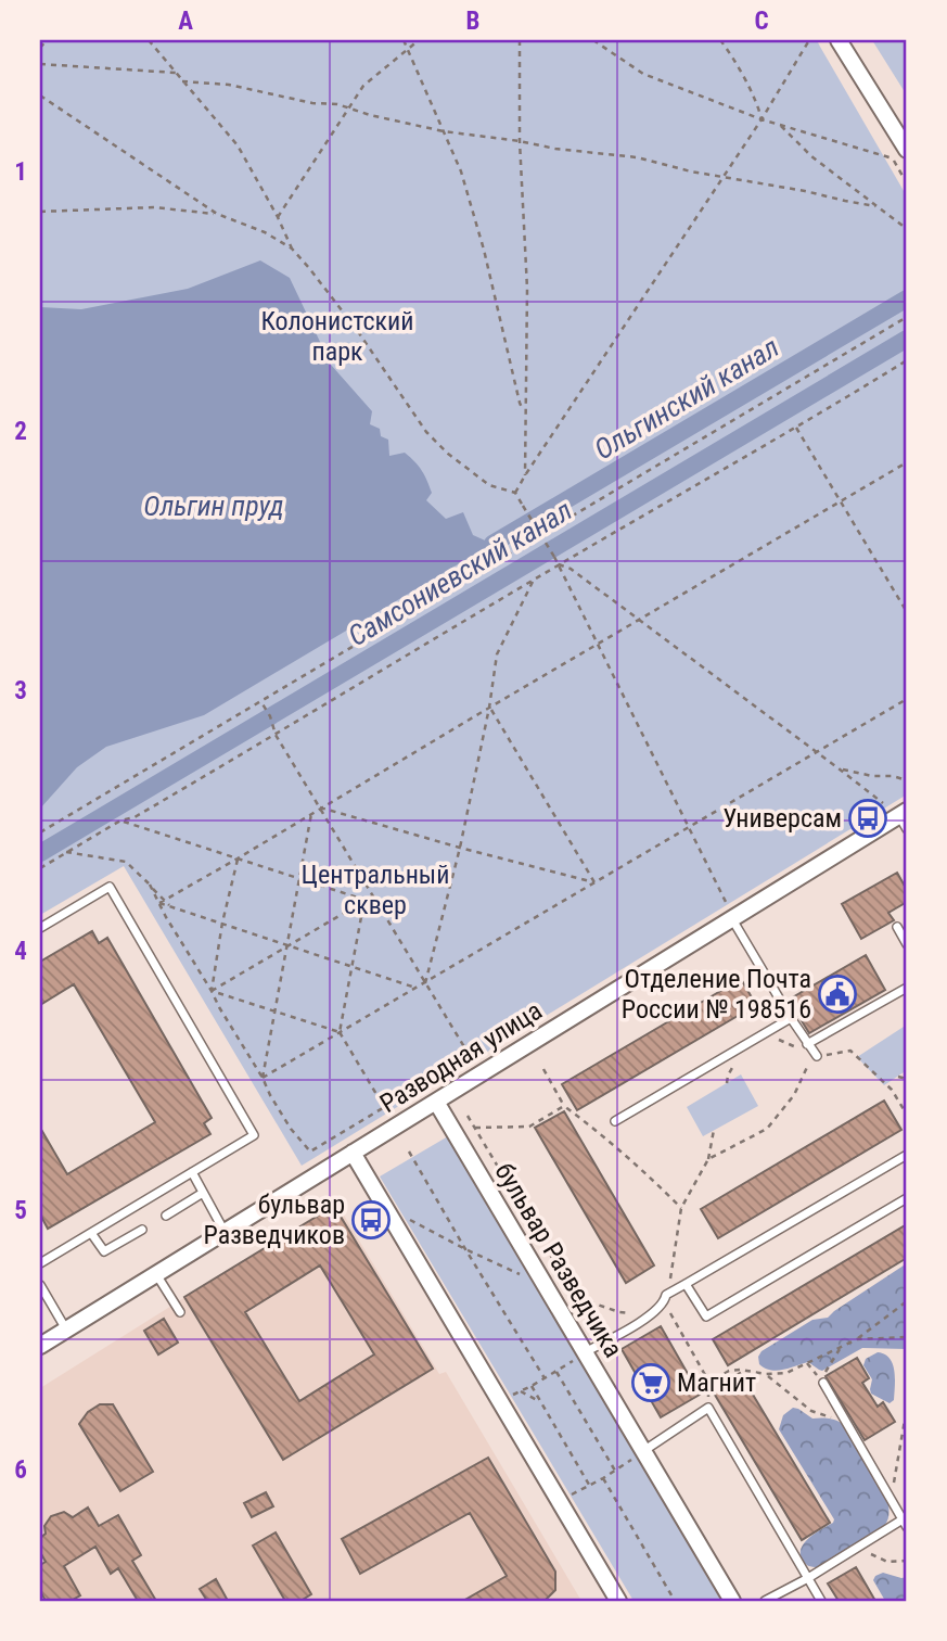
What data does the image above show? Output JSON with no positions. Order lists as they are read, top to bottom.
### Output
{
  "streets": {
    "street": ["Разводная улица", "бульвар Разведчика"]
  },
  "crossings": [
    ["Разводная улица", "бульвар Разведчика"]
  ],
  "water": ["Ольгинский канал", "Ольгин пруд", "Самсониевский канал"],
  "parks": ["Колонистский парк", "Центральный сквер"],
  "places": {
    "bus stop": ["Универсам", "бульвар Разведчиков"],
    "public building": ["Отделение Почта России № 198516"],
    "supermarket": ["Магнит"]
  },
  "grid": {
    "columns": ["A", "B", "C"],
    "rows": [
      "1",
      "2",
      "3",
      "4",
      "5",
      "6"
    ]
  }
}
